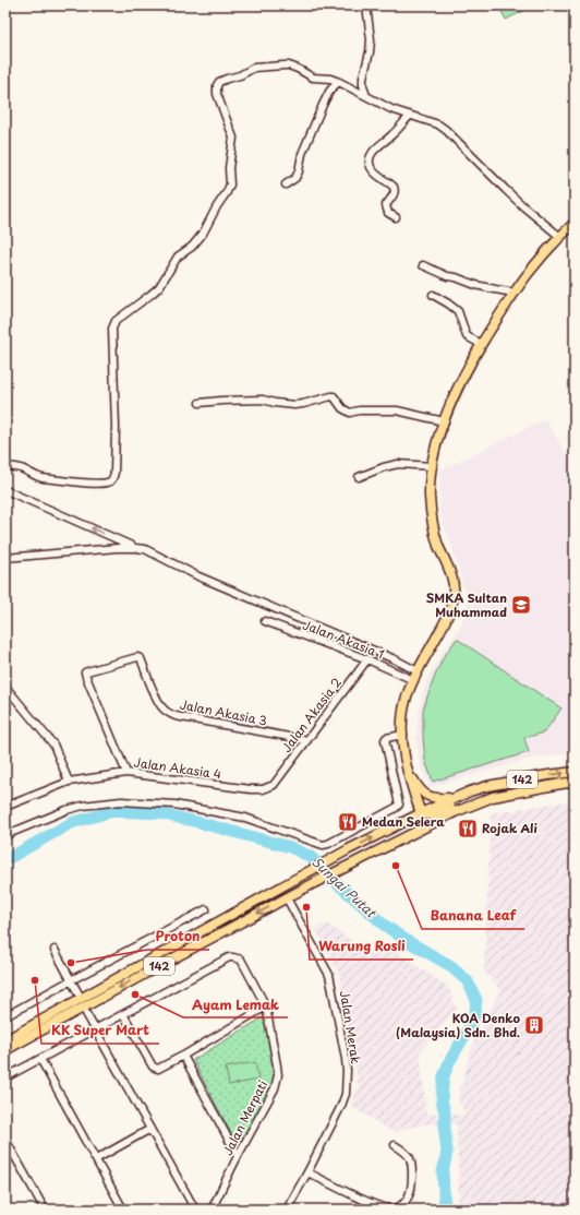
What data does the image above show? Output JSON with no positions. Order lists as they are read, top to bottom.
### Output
{
  "streets": {
    "main road": ["142"],
    "street": [
      "Jalan Akasia 1",
      "Jalan Akasia 3",
      "Jalan Akasia 2",
      "Jalan Akasia 4",
      "Jalan Merak",
      "Jalan Merpati"
    ]
  },
  "crossings": [
    ["Jalan Akasia 1", "Jalan Akasia 2"],
    ["Jalan Akasia 3", "Jalan Akasia 2"],
    ["Jalan Akasia 3", "Jalan Akasia 4"],
    ["Jalan Akasia 2", "Jalan Akasia 4"],
    ["142", "Jalan Merak"]
  ],
  "water": ["Sungai Putat"],
  "places": {
    "school or university": ["SMKA Sultan Muhammad"],
    "restaurant": ["Medan Selera", "Rojak Ali"],
    "other": [
      "Banana Leaf",
      "Warung Rosli",
      "Proton",
      "KK Super Mart",
      "Ayam Lemak"
    ],
    "building": ["KOA Denko (Malaysia) Sdn. Bhd."]
  }
}
